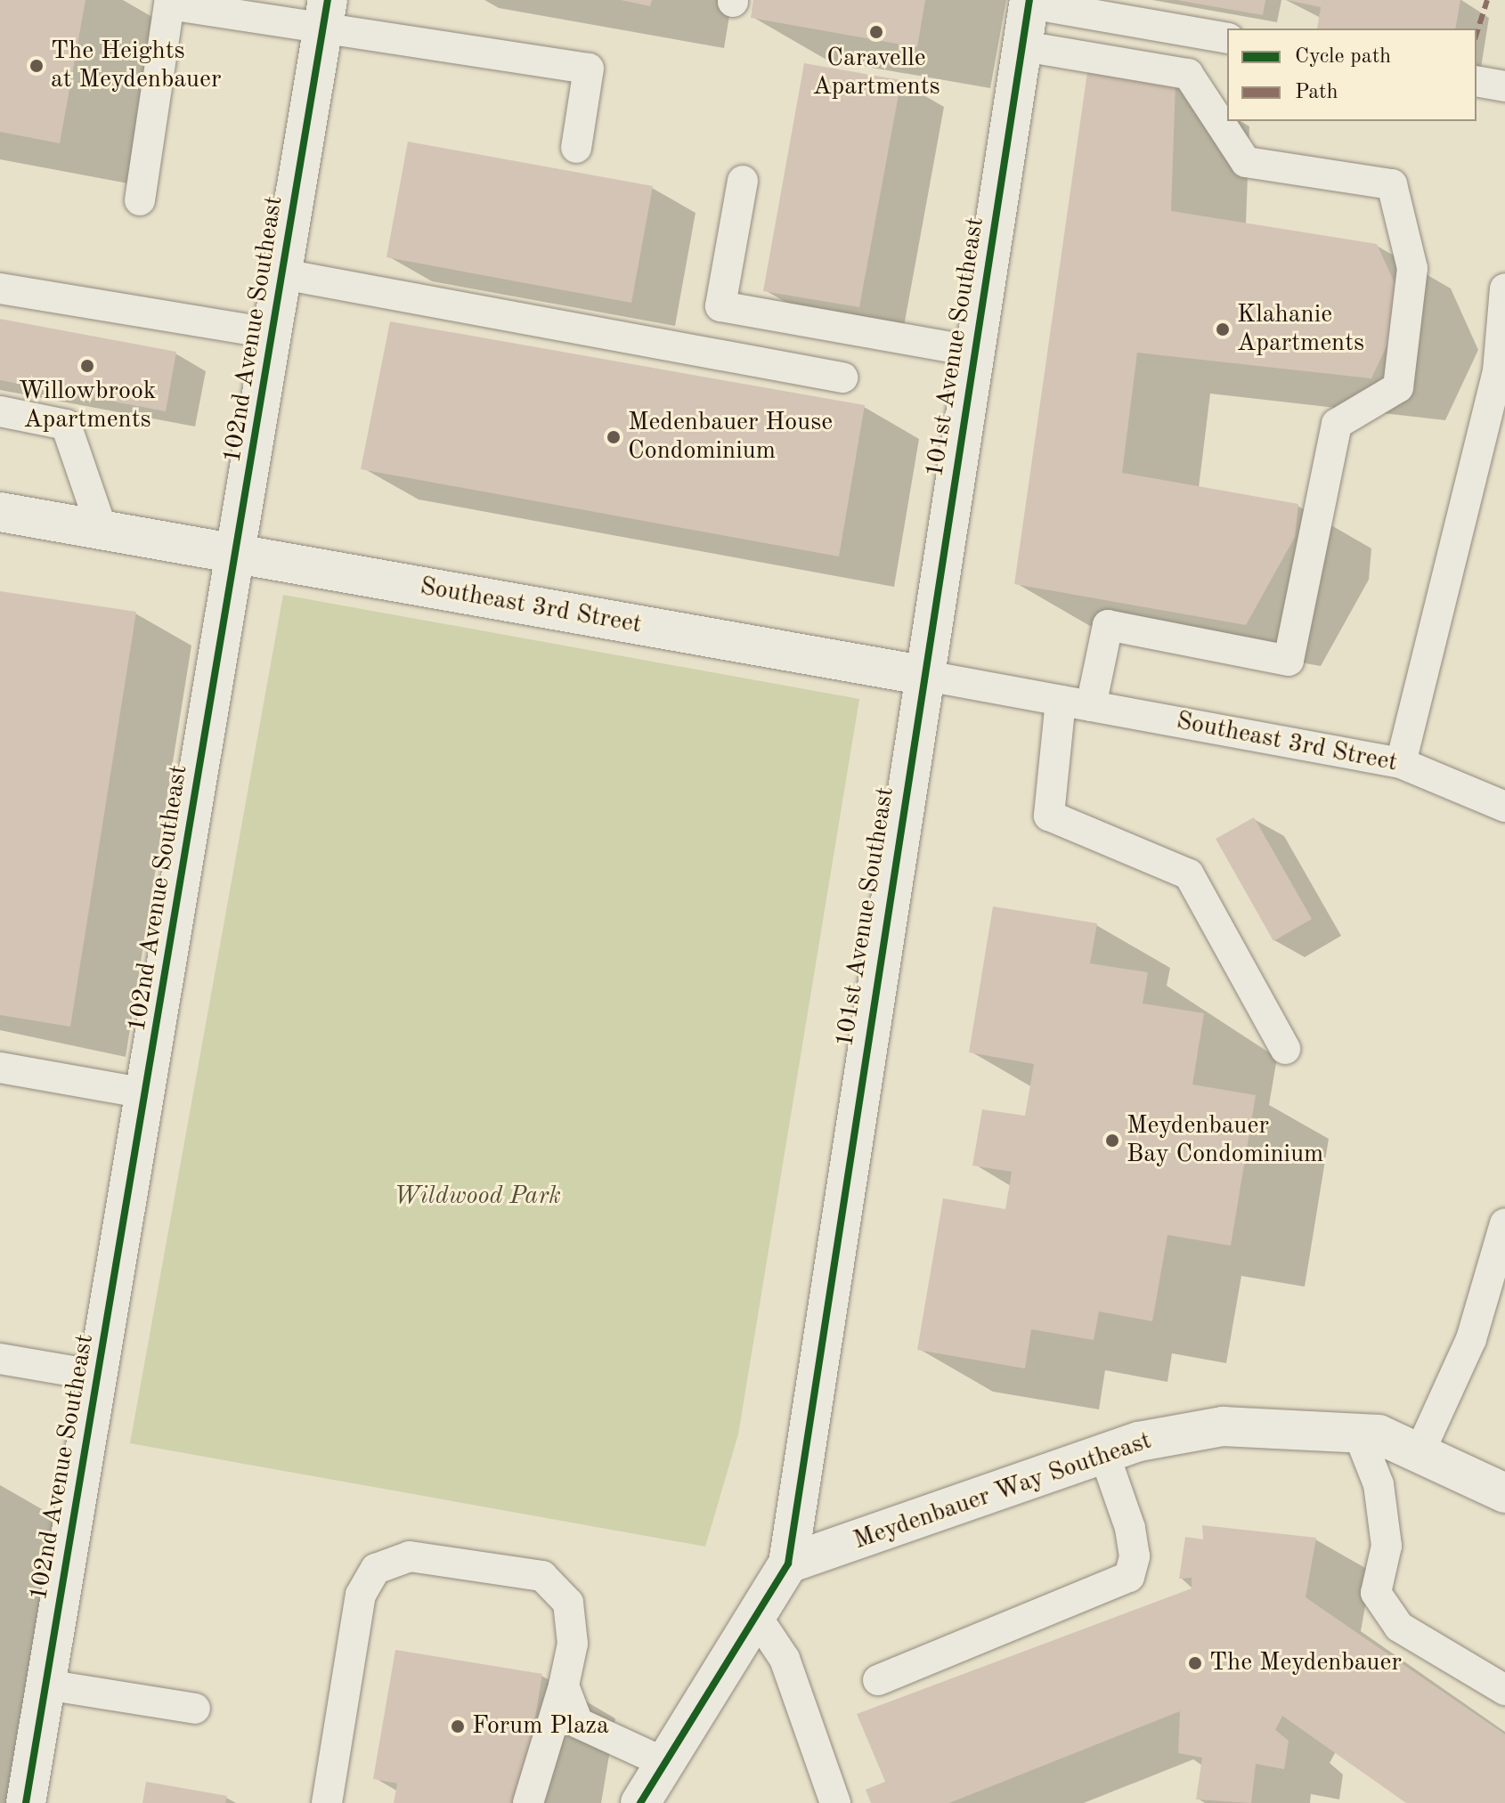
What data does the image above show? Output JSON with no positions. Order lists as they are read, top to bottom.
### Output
{
  "streets": {
    "street": [
      "102nd Avenue Southeast",
      "101st Avenue Southeast",
      "Southeast 3rd Street",
      "Meydenbauer Way Southeast"
    ]
  },
  "crossings": [
    ["102nd Avenue Southeast", "Southeast 3rd Street"],
    ["101st Avenue Southeast", "Southeast 3rd Street"],
    ["101st Avenue Southeast", "Meydenbauer Way Southeast"]
  ],
  "parks": ["Wildwood Park"],
  "places": [
    "Caravelle Apartments",
    "The Heights at Meydenbauer",
    "Klahanie Apartments",
    "Willowbrook Apartments",
    "Medenbauer House Condominium",
    "Meydenbauer Bay Condominium",
    "The Meydenbauer",
    "Forum Plaza"
  ],
  "legend": ["Cycle path", "Path"]
}
